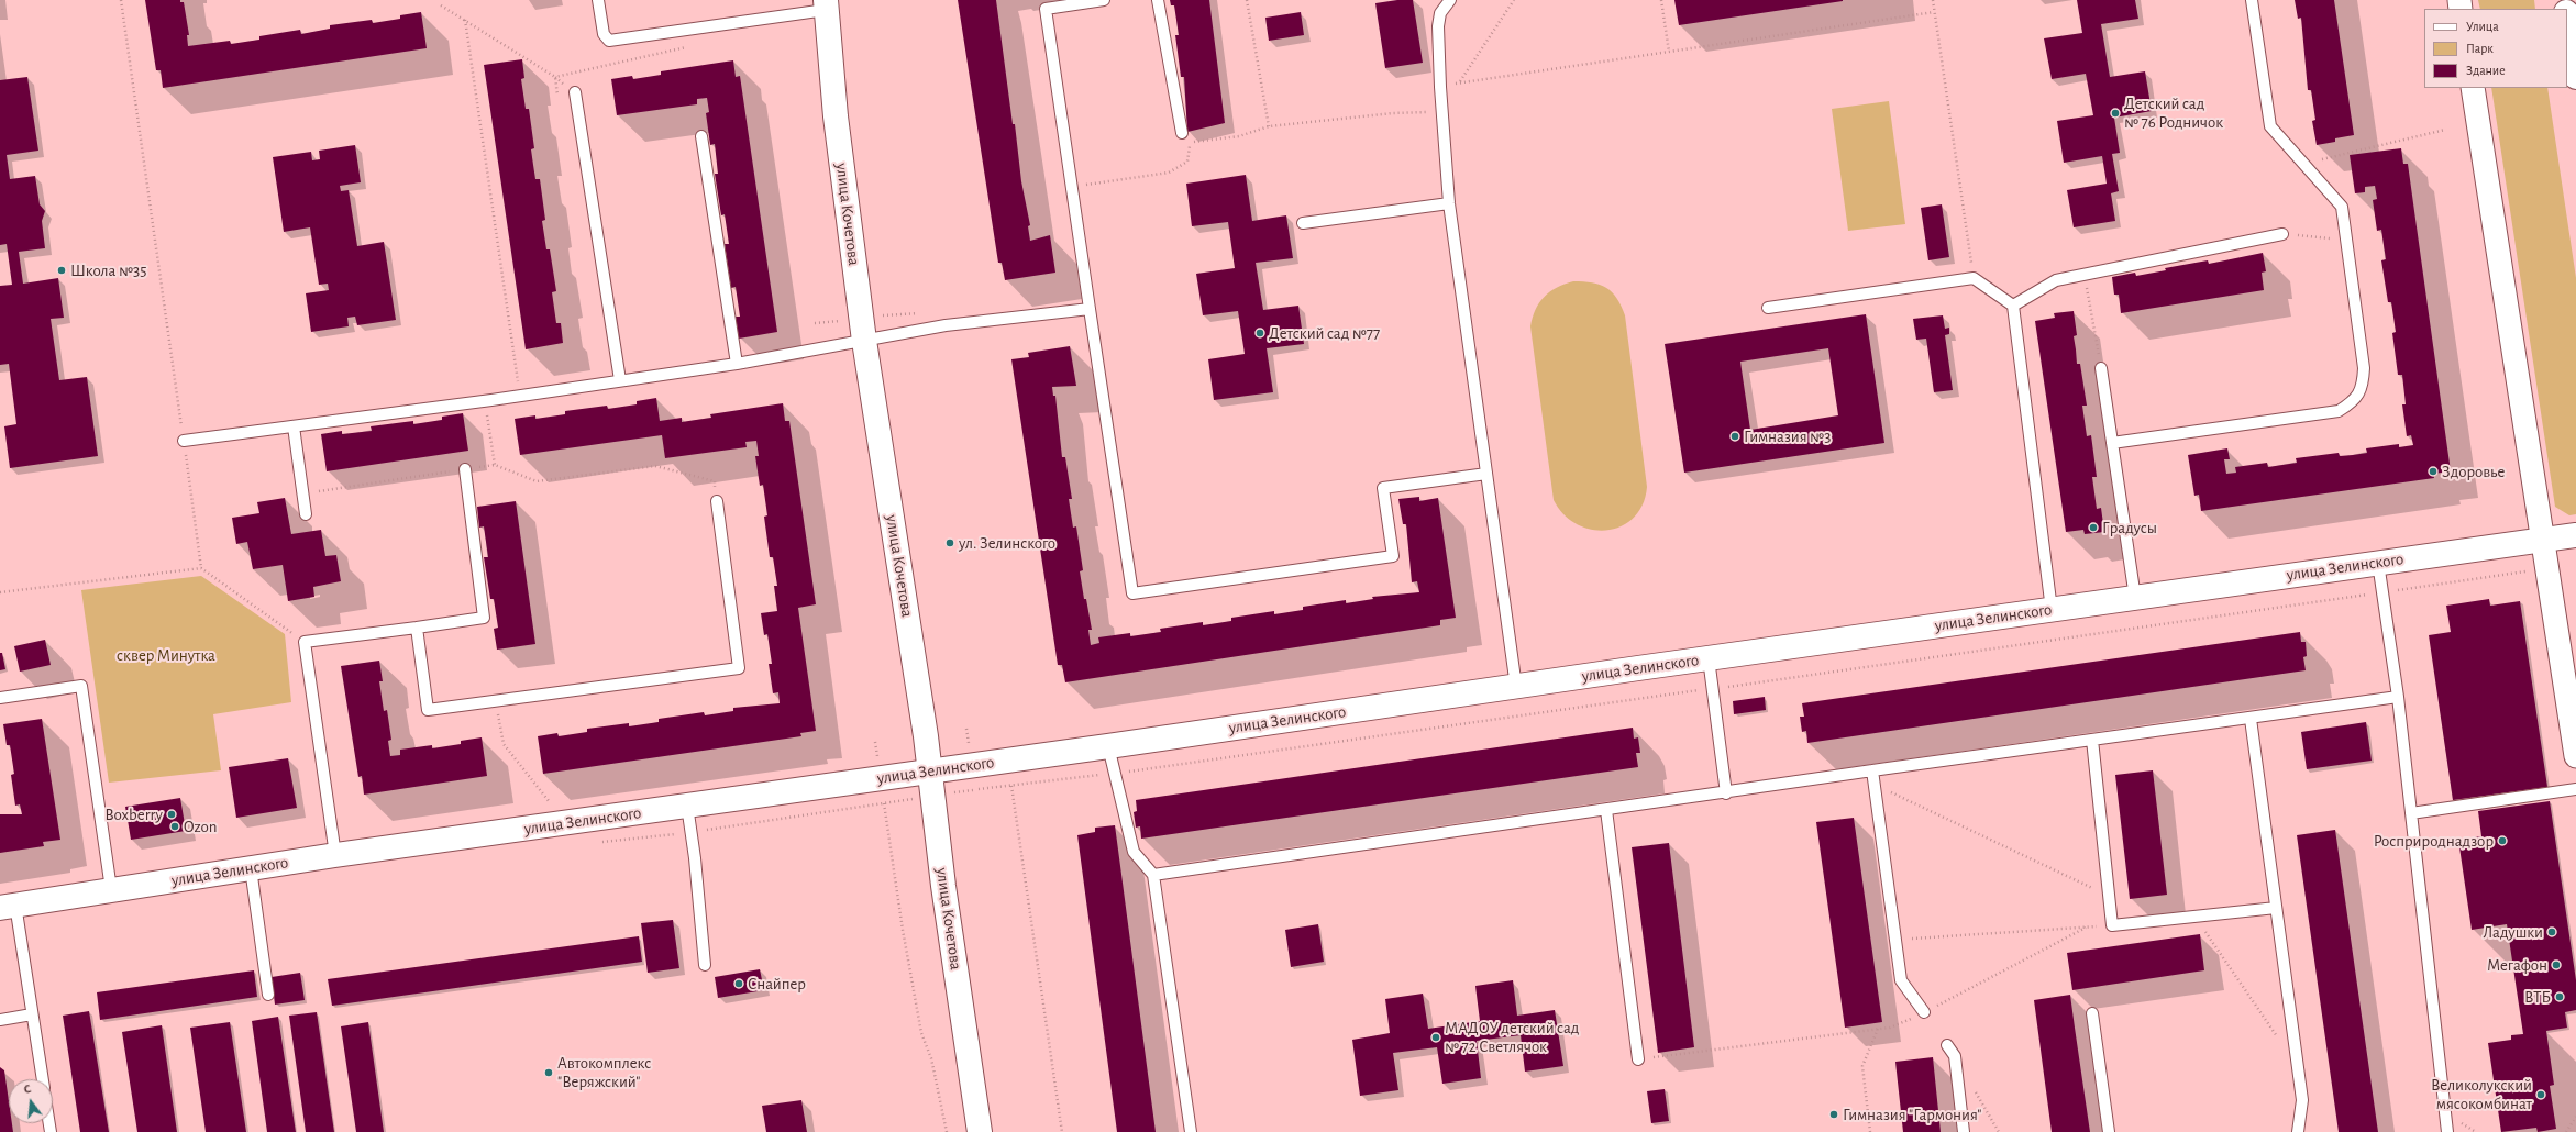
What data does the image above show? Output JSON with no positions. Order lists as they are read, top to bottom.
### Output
{
  "streets": {
    "street": ["улица Кочетова", "улица Зелинского"]
  },
  "crossings": [
    ["улица Кочетова", "улица Зелинского"]
  ],
  "parks": ["сквер Минутка"],
  "places": [
    "Детский сад № 76 Родничок",
    "Школа №35",
    "Детский сад №77",
    "Гимназия №3",
    "Здоровье",
    "Градусы",
    "ул. Зелинского",
    "Boxberry",
    "Ozon",
    "Росприроднадзор",
    "Ладушки",
    "Мегафон",
    "Снайпер",
    "ВТБ",
    "МАДОУ детский сад № 72 Светлячок",
    "Автокомплекс \"Веряжский\"",
    "Великолукский мясокомбинат",
    "Гимназия \"Гармония\""
  ],
  "legend": ["Улица", "Парк", "Здание"],
  "north": "top"
}
